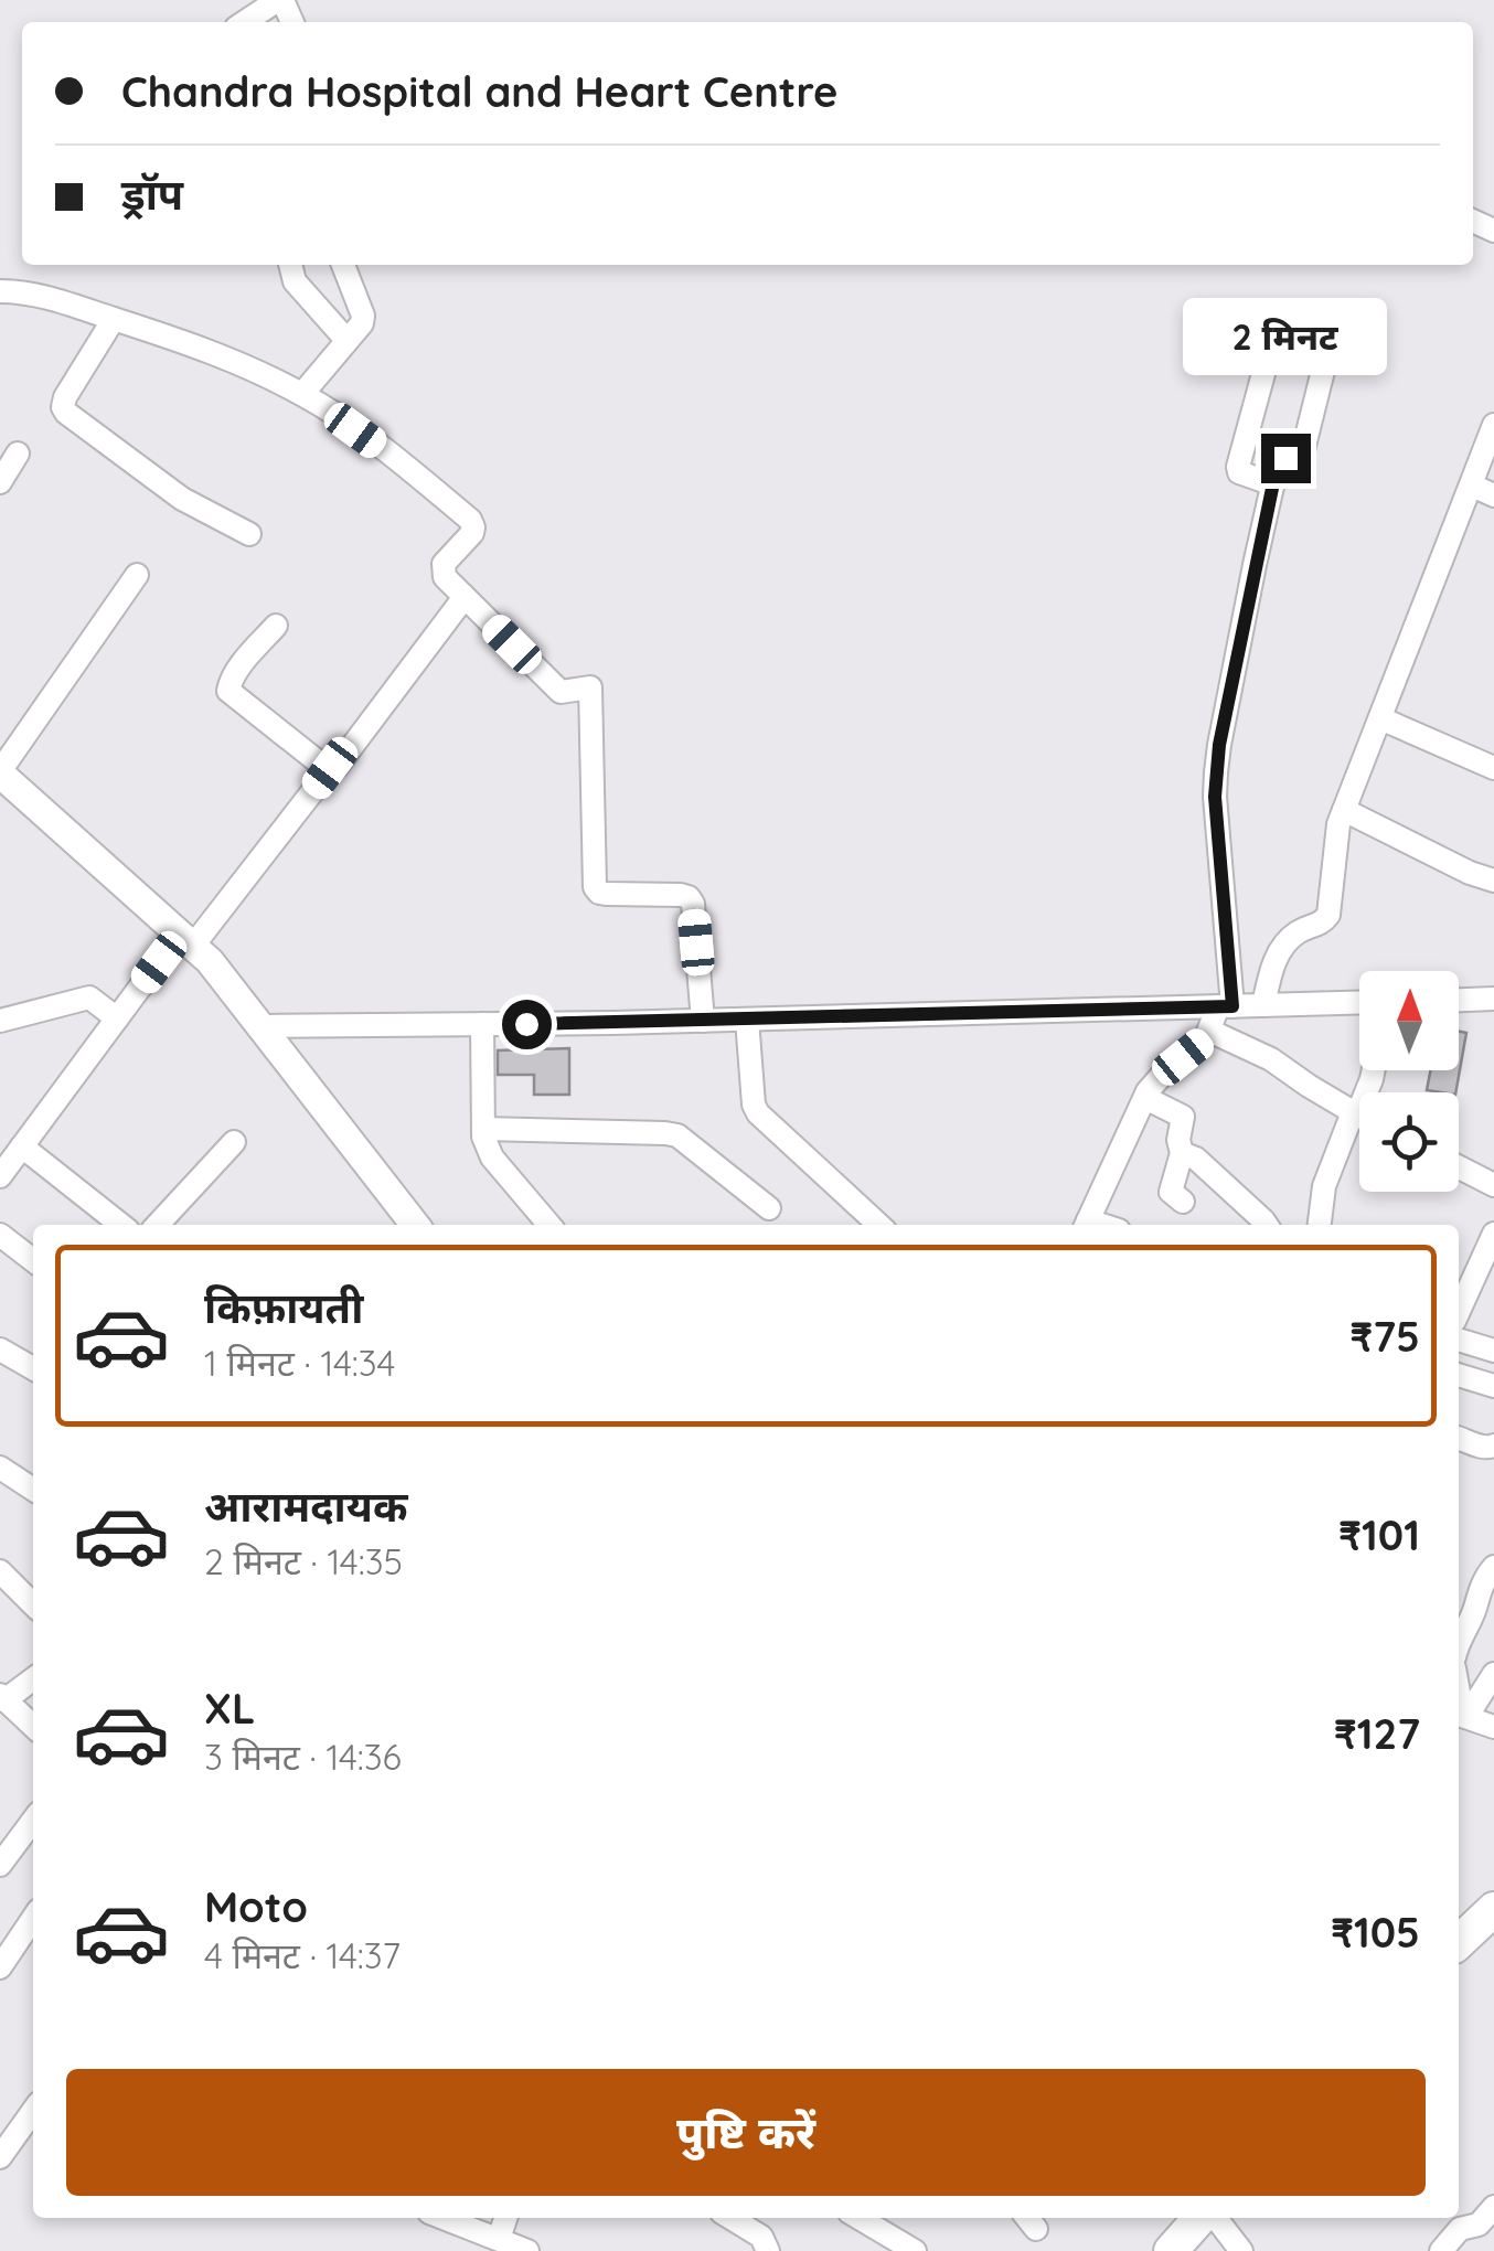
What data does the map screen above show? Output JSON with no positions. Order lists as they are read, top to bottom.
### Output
{
  "north": "top",
  "page": {
    "banner": ["Chandra Hospital and Heart Centre", "ड्रॉप"],
    "bubble": "2 मिनट",
    "list": [
      {
        "name": "किफ़ायती",
        "note": "1 मिनट · 14:34",
        "value": "₹75"
      },
      {
        "name": "आरामदायक",
        "note": "2 मिनट · 14:35",
        "value": "₹101"
      },
      {
        "name": "XL",
        "note": "3 मिनट · 14:36",
        "value": "₹127"
      },
      {
        "name": "Moto",
        "note": "4 मिनट · 14:37",
        "value": "₹105"
      }
    ],
    "buttons": "पुष्टि करें"
  }
}
